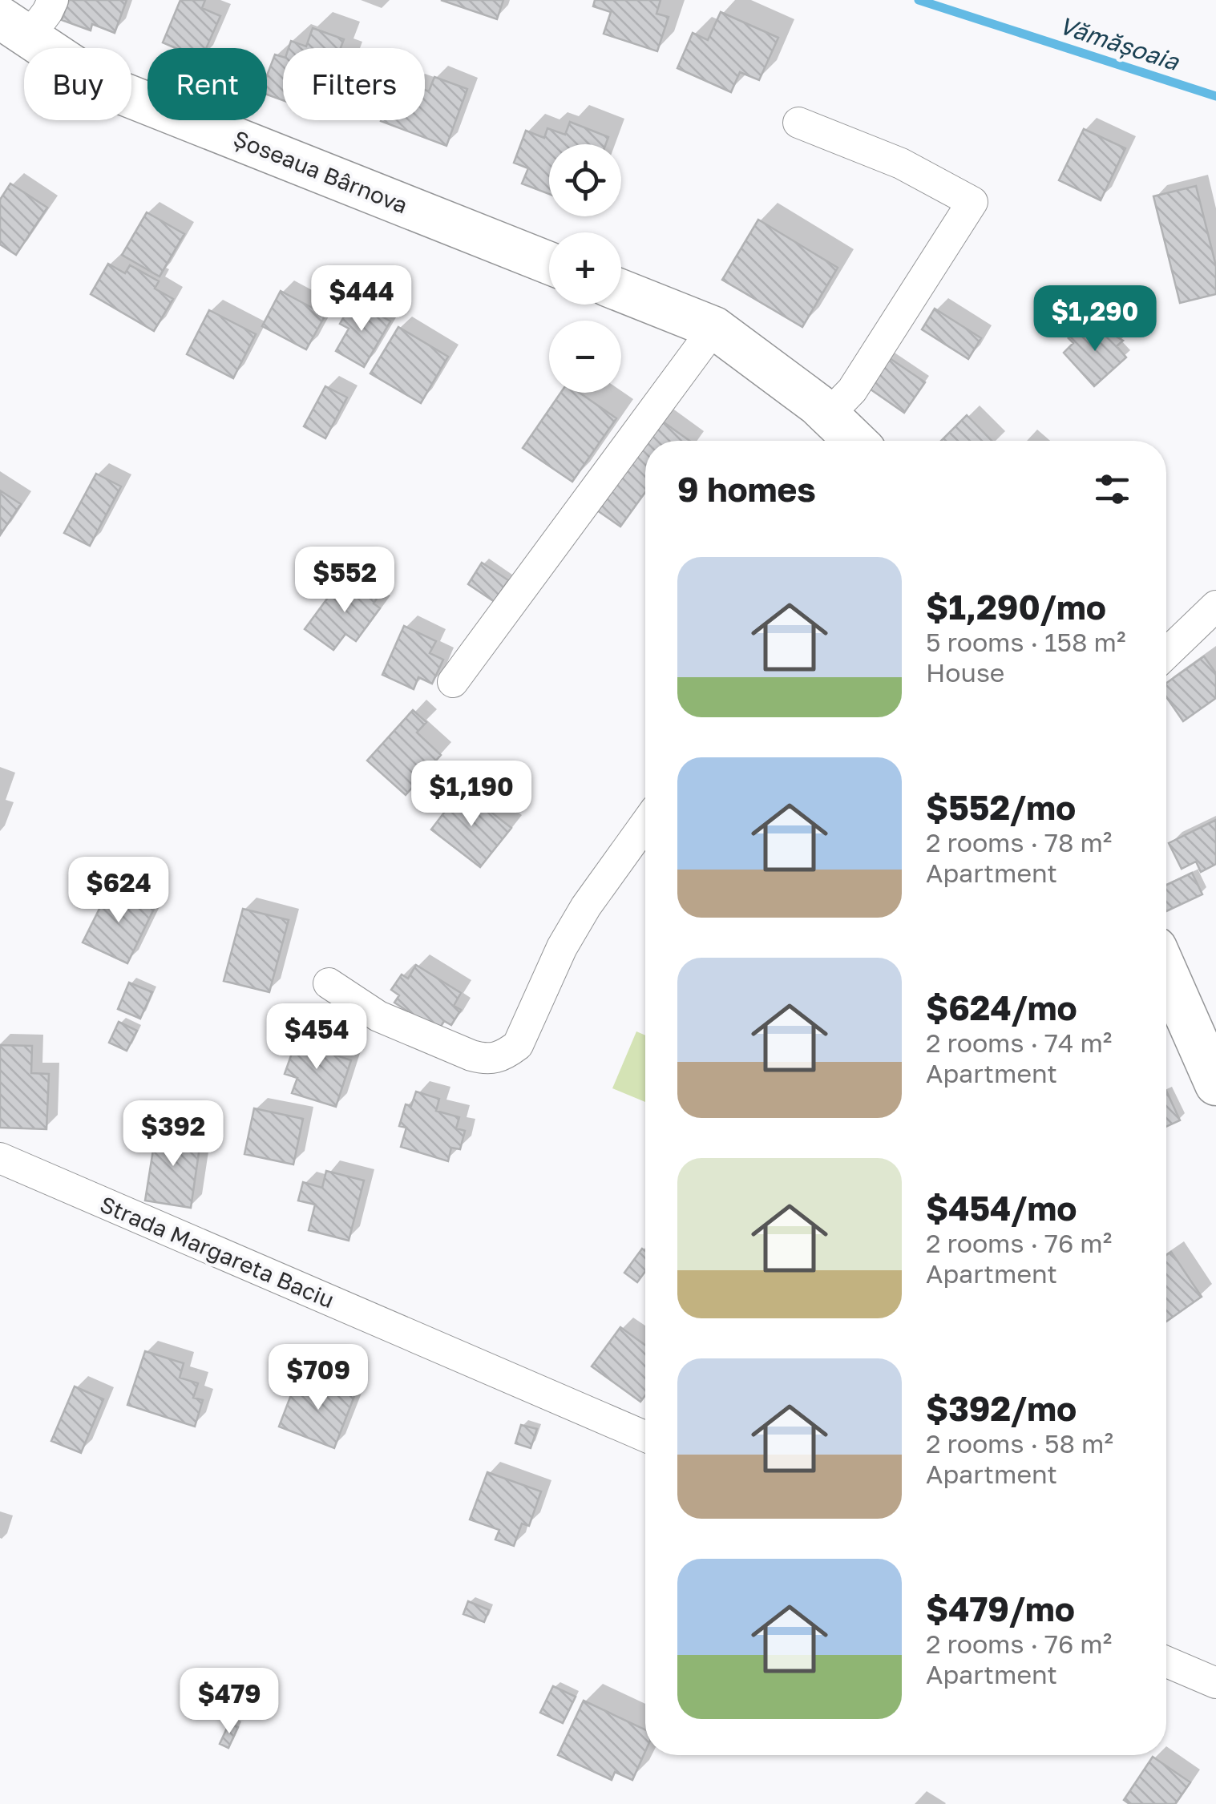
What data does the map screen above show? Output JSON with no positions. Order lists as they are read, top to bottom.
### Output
{
  "streets": {
    "main road": ["Șoseaua Bârnova"],
    "street": ["Strada Margareta Baciu"]
  },
  "water": ["Vămășoaia"],
  "page": {
    "chip": ["Buy", "Rent", "Filters"],
    "map_buttons": ["+", "−"],
    "price": [
      "$444",
      "$1,290",
      "$552",
      "$1,190",
      "$624",
      "$454",
      "$392",
      "$709",
      "$479"
    ],
    "heading": "9 homes",
    "list": [
      {
        "name": "$1,290/mo",
        "note": "5 rooms · 158 m² · House"
      },
      {
        "name": "$552/mo",
        "note": "2 rooms · 78 m² · Apartment"
      },
      {
        "name": "$624/mo",
        "note": "2 rooms · 74 m² · Apartment"
      },
      {
        "name": "$454/mo",
        "note": "2 rooms · 76 m² · Apartment"
      },
      {
        "name": "$392/mo",
        "note": "2 rooms · 58 m² · Apartment"
      },
      {
        "name": "$479/mo",
        "note": "2 rooms · 76 m² · Apartment"
      }
    ]
  }
}
